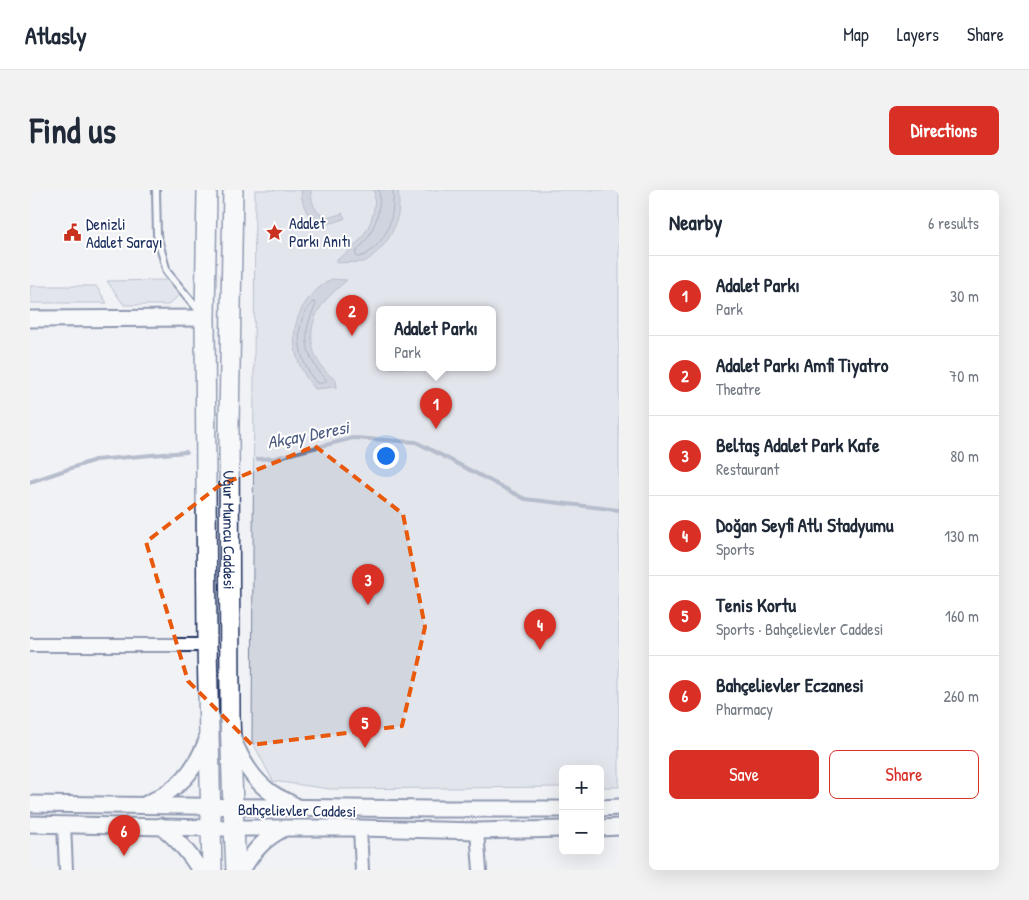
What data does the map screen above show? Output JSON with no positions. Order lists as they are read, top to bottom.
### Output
{
  "streets": {
    "main road": ["Uğur Mumcu Caddesi"],
    "street": ["Bahçelievler Caddesi"]
  },
  "crossings": [
    ["Uğur Mumcu Caddesi", "Bahçelievler Caddesi"]
  ],
  "water": ["Akçay Deresi"],
  "places": {
    "place": ["Adalet Parkı Anıtı"],
    "public building": ["Denizli Adalet Sarayı"]
  },
  "page": {
    "header": "Atlasly",
    "nav": ["Map", "Layers", "Share"],
    "buttons": [
      "Directions",
      ["Save", "Share"]
    ],
    "title": "Find us",
    "heading": ["Nearby", "6 results"],
    "list": [
      {
        "mark": "1",
        "name": "Adalet Parkı",
        "note": "Park",
        "value": "30 m"
      },
      {
        "mark": "2",
        "name": "Adalet Parkı Amfi Tiyatro",
        "note": "Theatre",
        "value": "70 m"
      },
      {
        "mark": "3",
        "name": "Beltaş Adalet Park Kafe",
        "note": "Restaurant",
        "value": "80 m"
      },
      {
        "mark": "4",
        "name": "Doğan Seyfi Atlı Stadyumu",
        "note": "Sports",
        "value": "130 m"
      },
      {
        "mark": "5",
        "name": "Tenis Kortu",
        "note": "Sports · Bahçelievler Caddesi",
        "value": "160 m"
      },
      {
        "mark": "6",
        "name": "Bahçelievler Eczanesi",
        "note": "Pharmacy",
        "value": "260 m"
      }
    ],
    "pins": [
      "2",
      "1",
      "3",
      "4",
      "5",
      "6"
    ],
    "popup": ["Adalet Parkı", "Park"],
    "map_buttons": ["+", "−"]
  }
}
